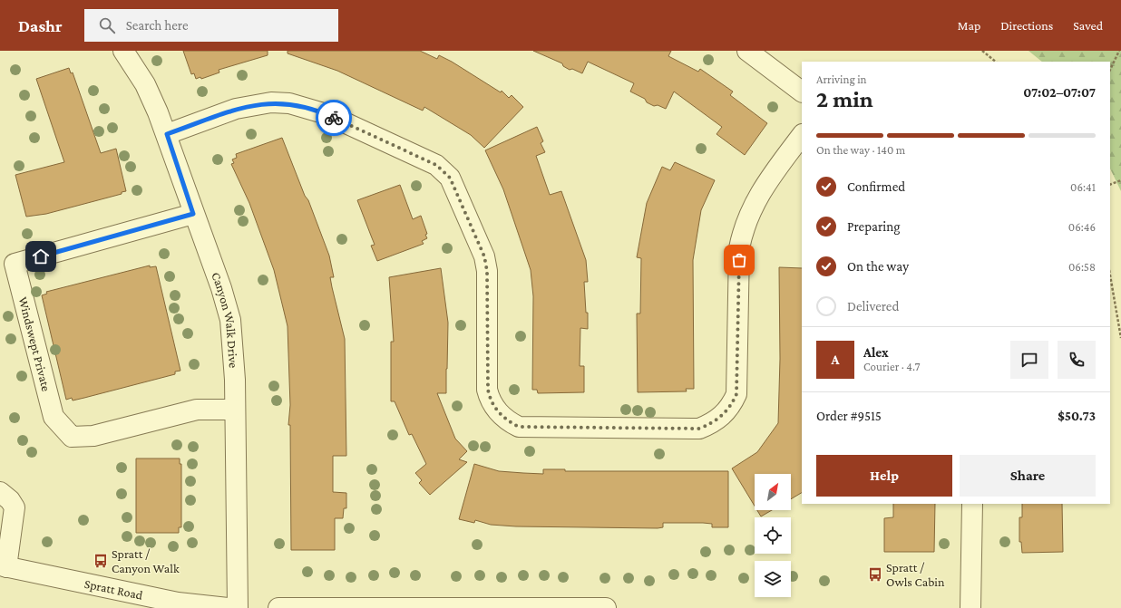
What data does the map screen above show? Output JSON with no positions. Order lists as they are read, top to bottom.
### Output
{
  "streets": {
    "street": ["Canyon Walk Drive", "Windswept Private", "Spratt Road"]
  },
  "crossings": [
    ["Canyon Walk Drive", "Windswept Private"]
  ],
  "places": {
    "bus stop": ["Spratt / Canyon Walk", "Spratt / Owls Cabin"]
  },
  "north": "top right",
  "page": {
    "header": "Dashr",
    "search": "Search here",
    "nav": ["Map", "Directions", "Saved"],
    "heading": ["2 min", "Arriving in", "07:02–07:07"],
    "panel": [
      "Alex",
      "Courier · 4.7",
      "Order #9515",
      "$50.73"
    ],
    "bar": "On the way · 140 m",
    "list": [
      ["Confirmed", "06:41"],
      ["Preparing", "06:46"],
      ["On the way", "06:58"],
      "Delivered"
    ],
    "round": "A",
    "buttons": ["Help", "Share"]
  }
}
